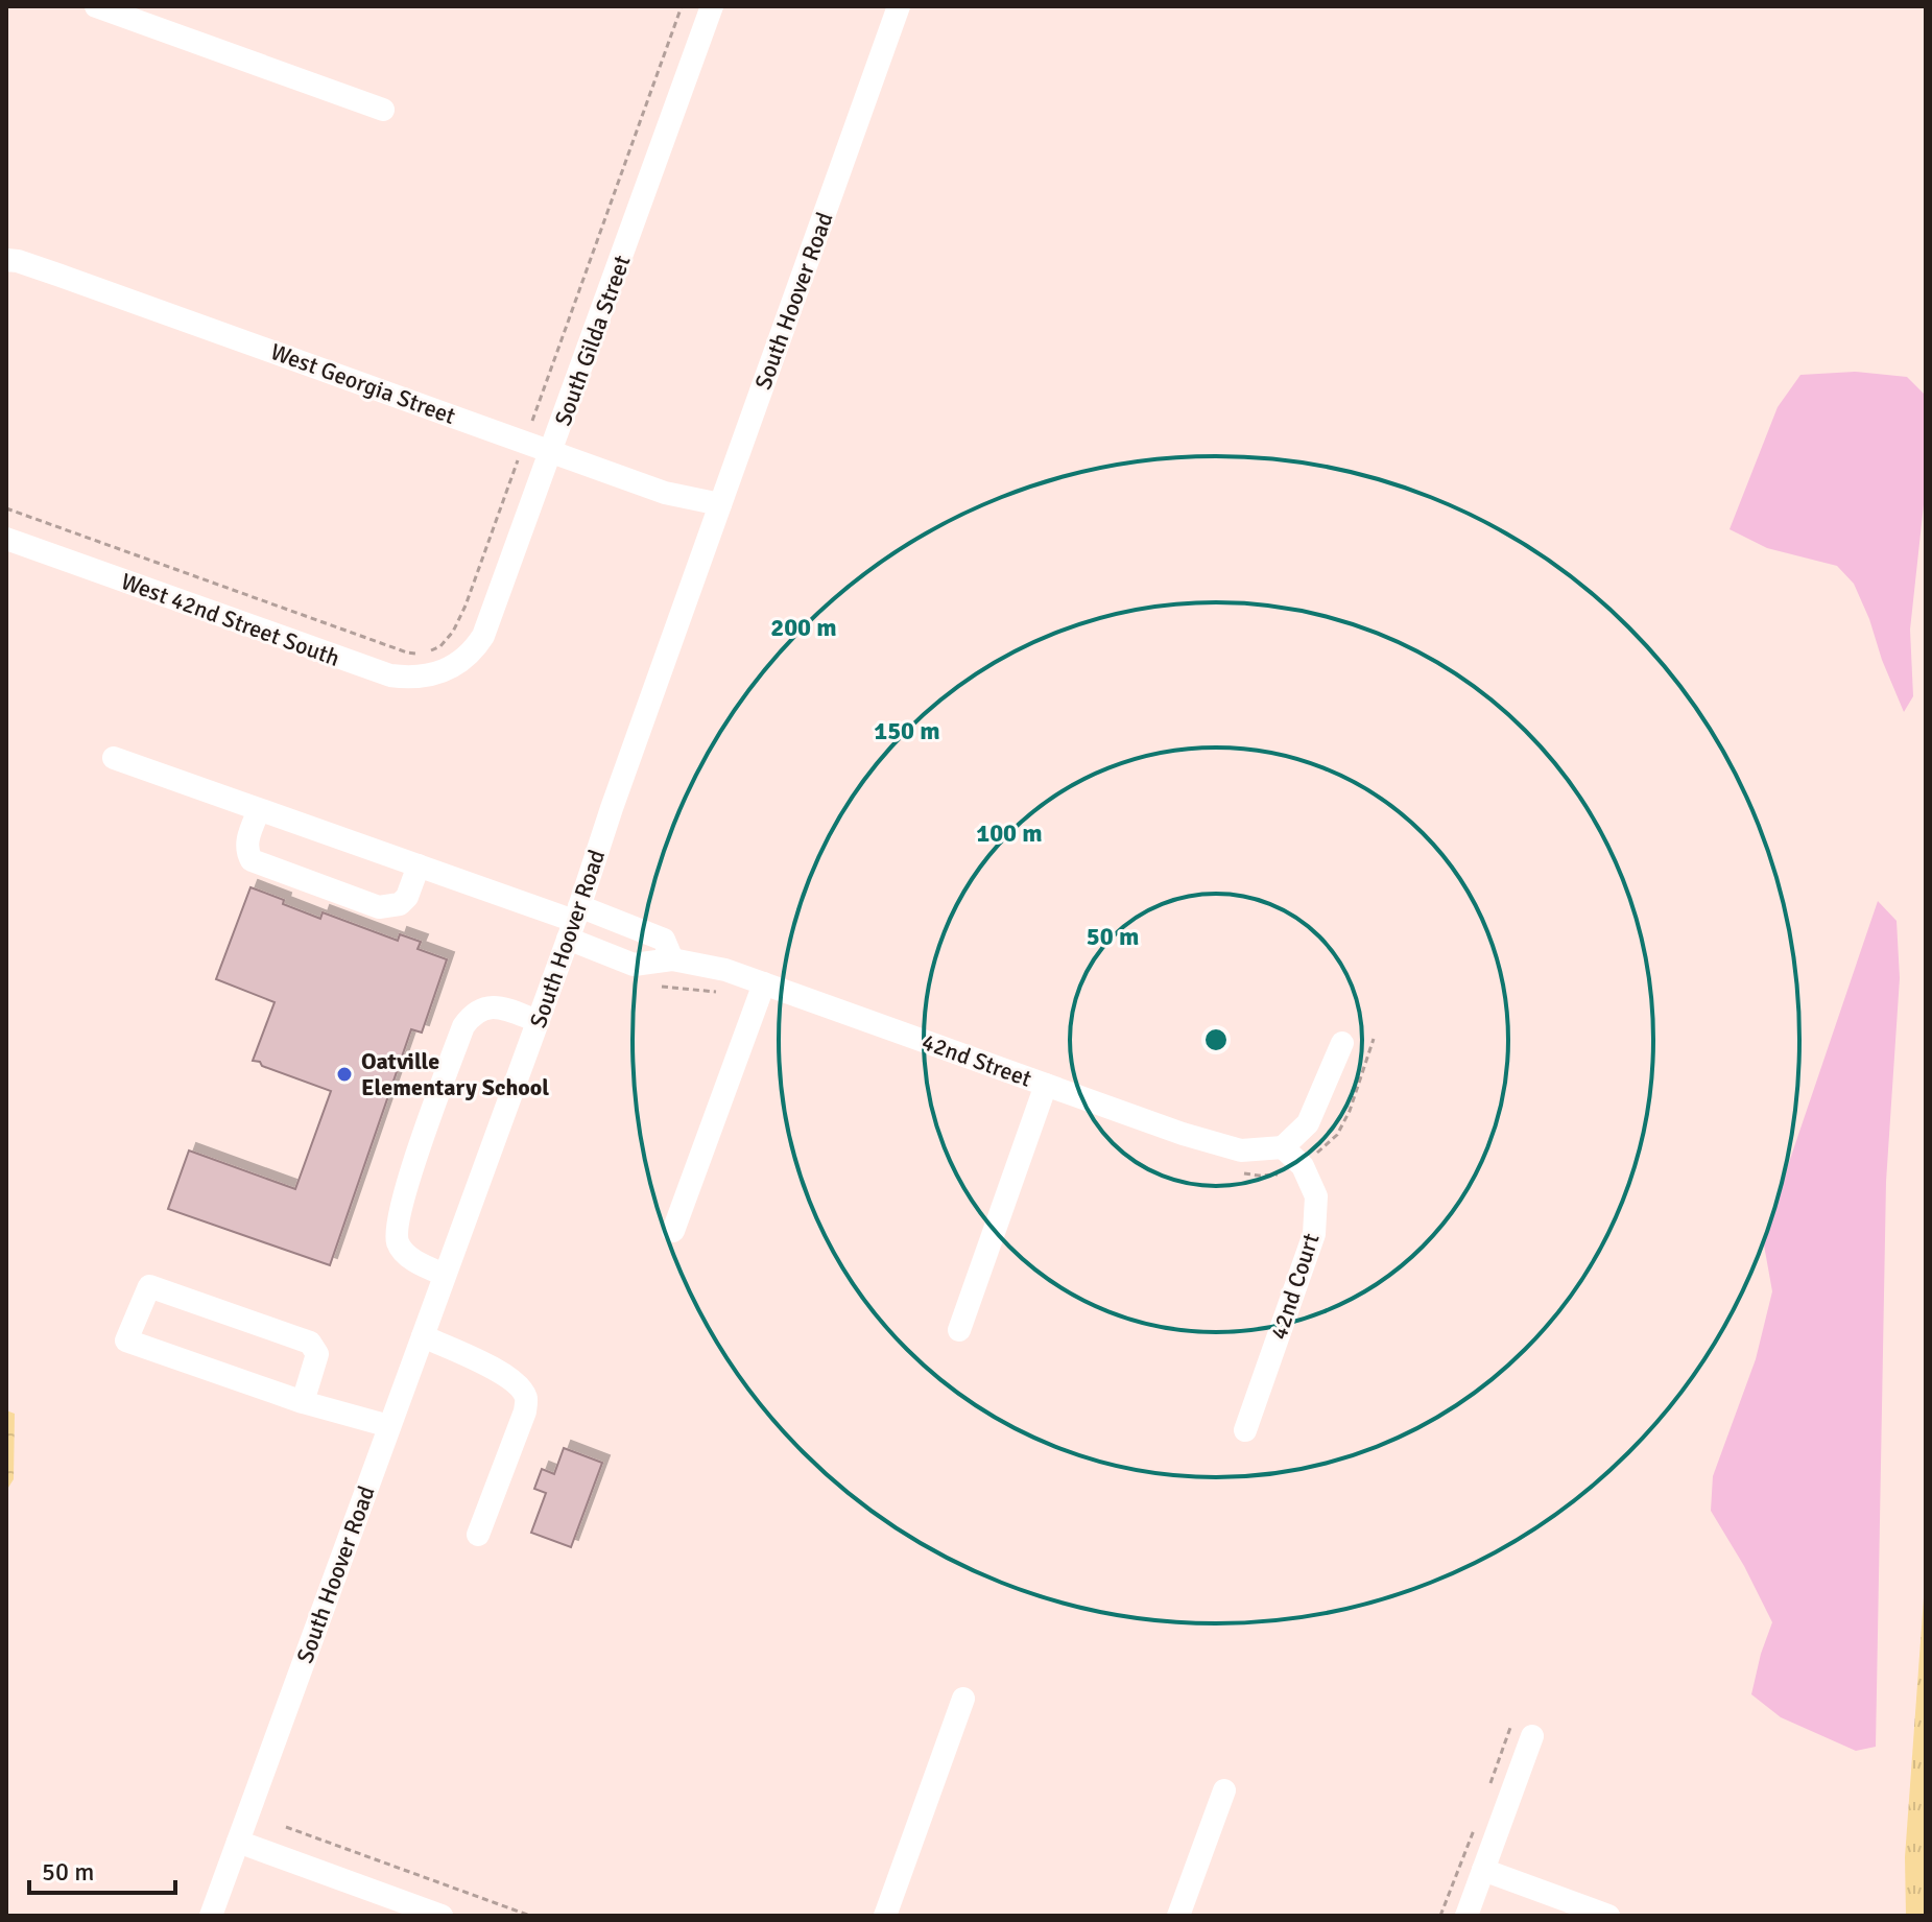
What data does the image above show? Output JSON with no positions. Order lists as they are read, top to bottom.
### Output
{
  "streets": {
    "street": [
      "South Hoover Road",
      "South Gilda Street",
      "West Georgia Street",
      "West 42nd Street South",
      "42nd Street",
      "42nd Court"
    ]
  },
  "crossings": [
    ["South Hoover Road", "West Georgia Street"],
    ["South Hoover Road", "42nd Street"],
    ["South Gilda Street", "West Georgia Street"],
    ["South Gilda Street", "West 42nd Street South"],
    ["42nd Street", "42nd Court"]
  ],
  "places": ["Oatville Elementary School"],
  "scale_bar": "50 m",
  "rings": [
    "200 m",
    "150 m",
    "100 m",
    "50 m"
  ]
}
